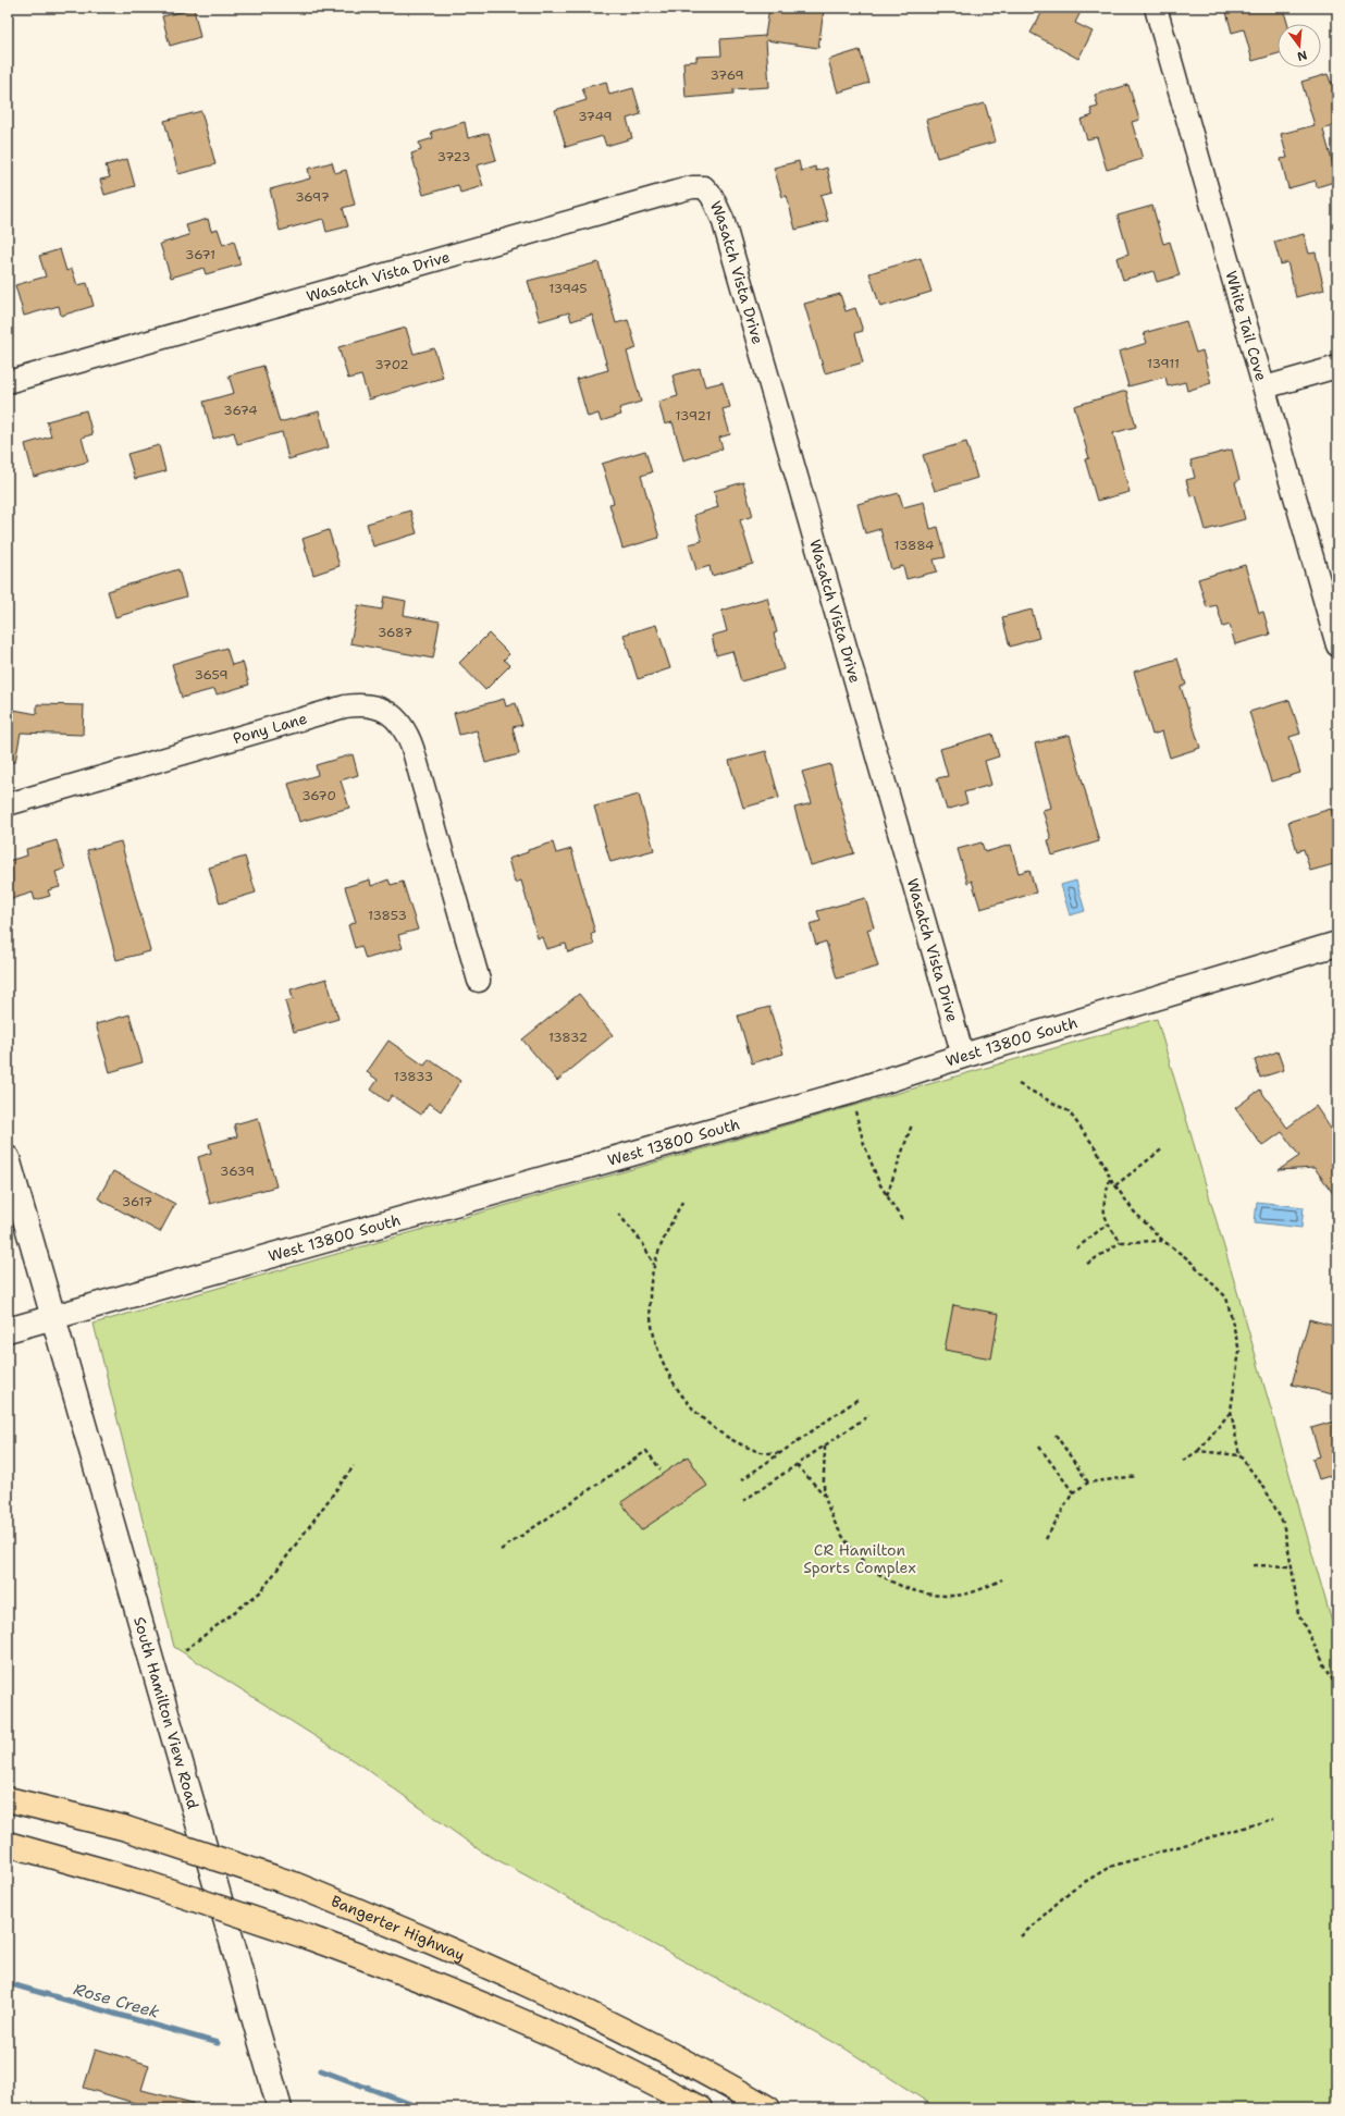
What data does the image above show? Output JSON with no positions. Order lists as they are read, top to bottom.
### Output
{
  "streets": {
    "highway": ["Bangerter Highway"],
    "street": [
      "Wasatch Vista Drive",
      "White Tail Cove",
      "Pony Lane",
      "West 13800 South",
      "South Hamilton View Road"
    ]
  },
  "crossings": [
    ["Wasatch Vista Drive", "West 13800 South"],
    ["West 13800 South", "South Hamilton View Road"]
  ],
  "water": ["Rose Creek"],
  "parks": ["CR Hamilton Sports Complex"],
  "house_numbers": [
    "3769",
    "3749",
    "3723",
    "3697",
    "3671",
    "13945",
    "13911",
    "3702",
    "3674",
    "13921",
    "13884",
    "3687",
    "3659",
    "3670",
    "13853",
    "13832",
    "13833",
    "3639",
    "3617"
  ],
  "north": "bottom"
}
